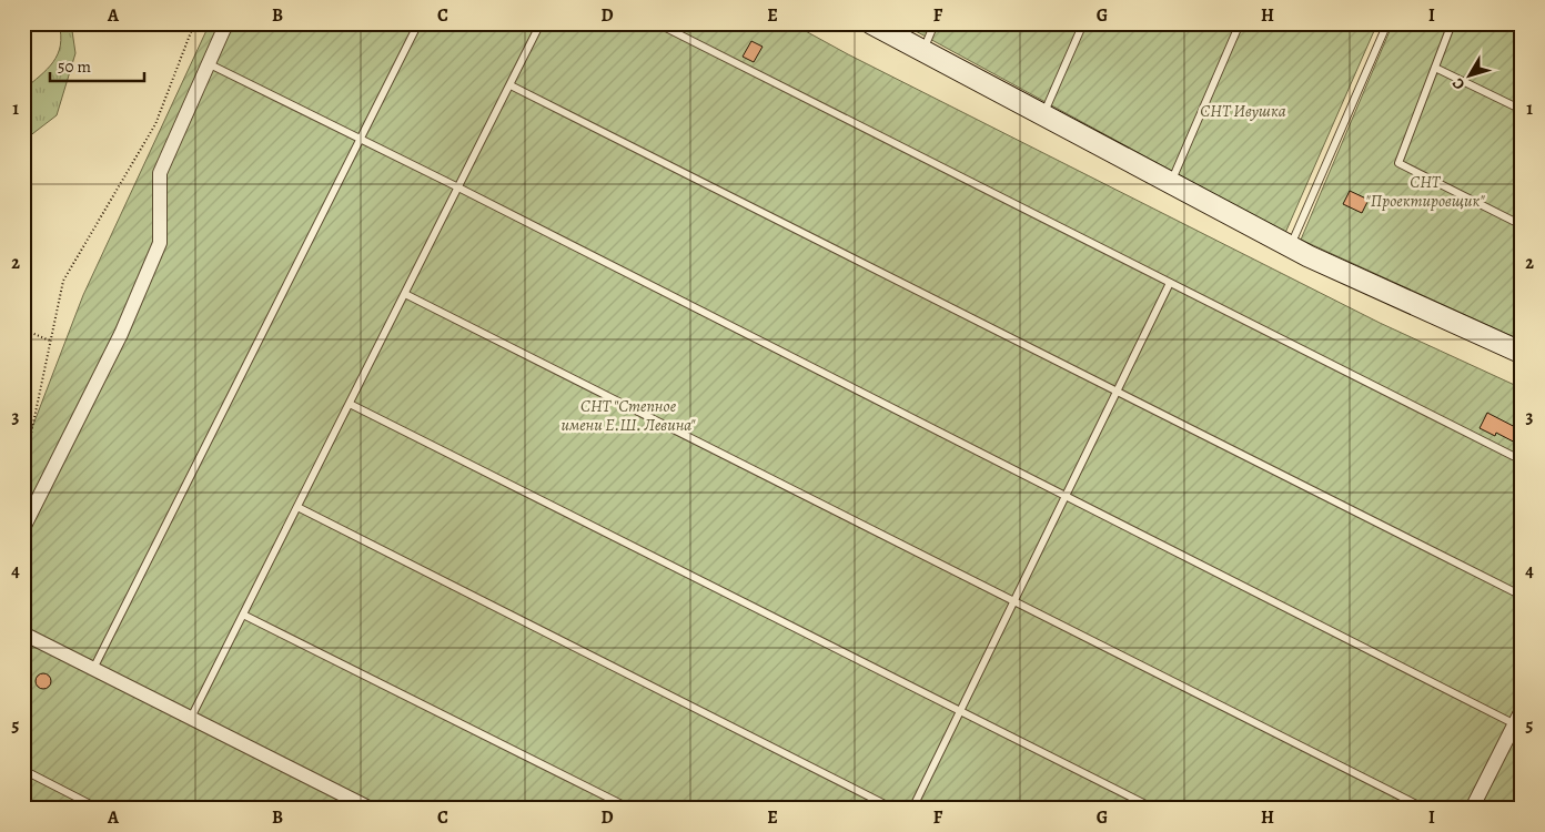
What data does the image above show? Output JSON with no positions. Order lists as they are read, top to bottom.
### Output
{
  "parks": ["СНТ Ивушка", "СНТ \"Проектировщик\"", "СНТ \"Степное имени Е.Ш. Левина\""],
  "scale_bar": "50 m",
  "north": "bottom left",
  "grid": {
    "columns": [
      "A",
      "B",
      "C",
      "D",
      "E",
      "F",
      "G",
      "H",
      "I"
    ],
    "rows": [
      "1",
      "2",
      "3",
      "4",
      "5"
    ]
  }
}
